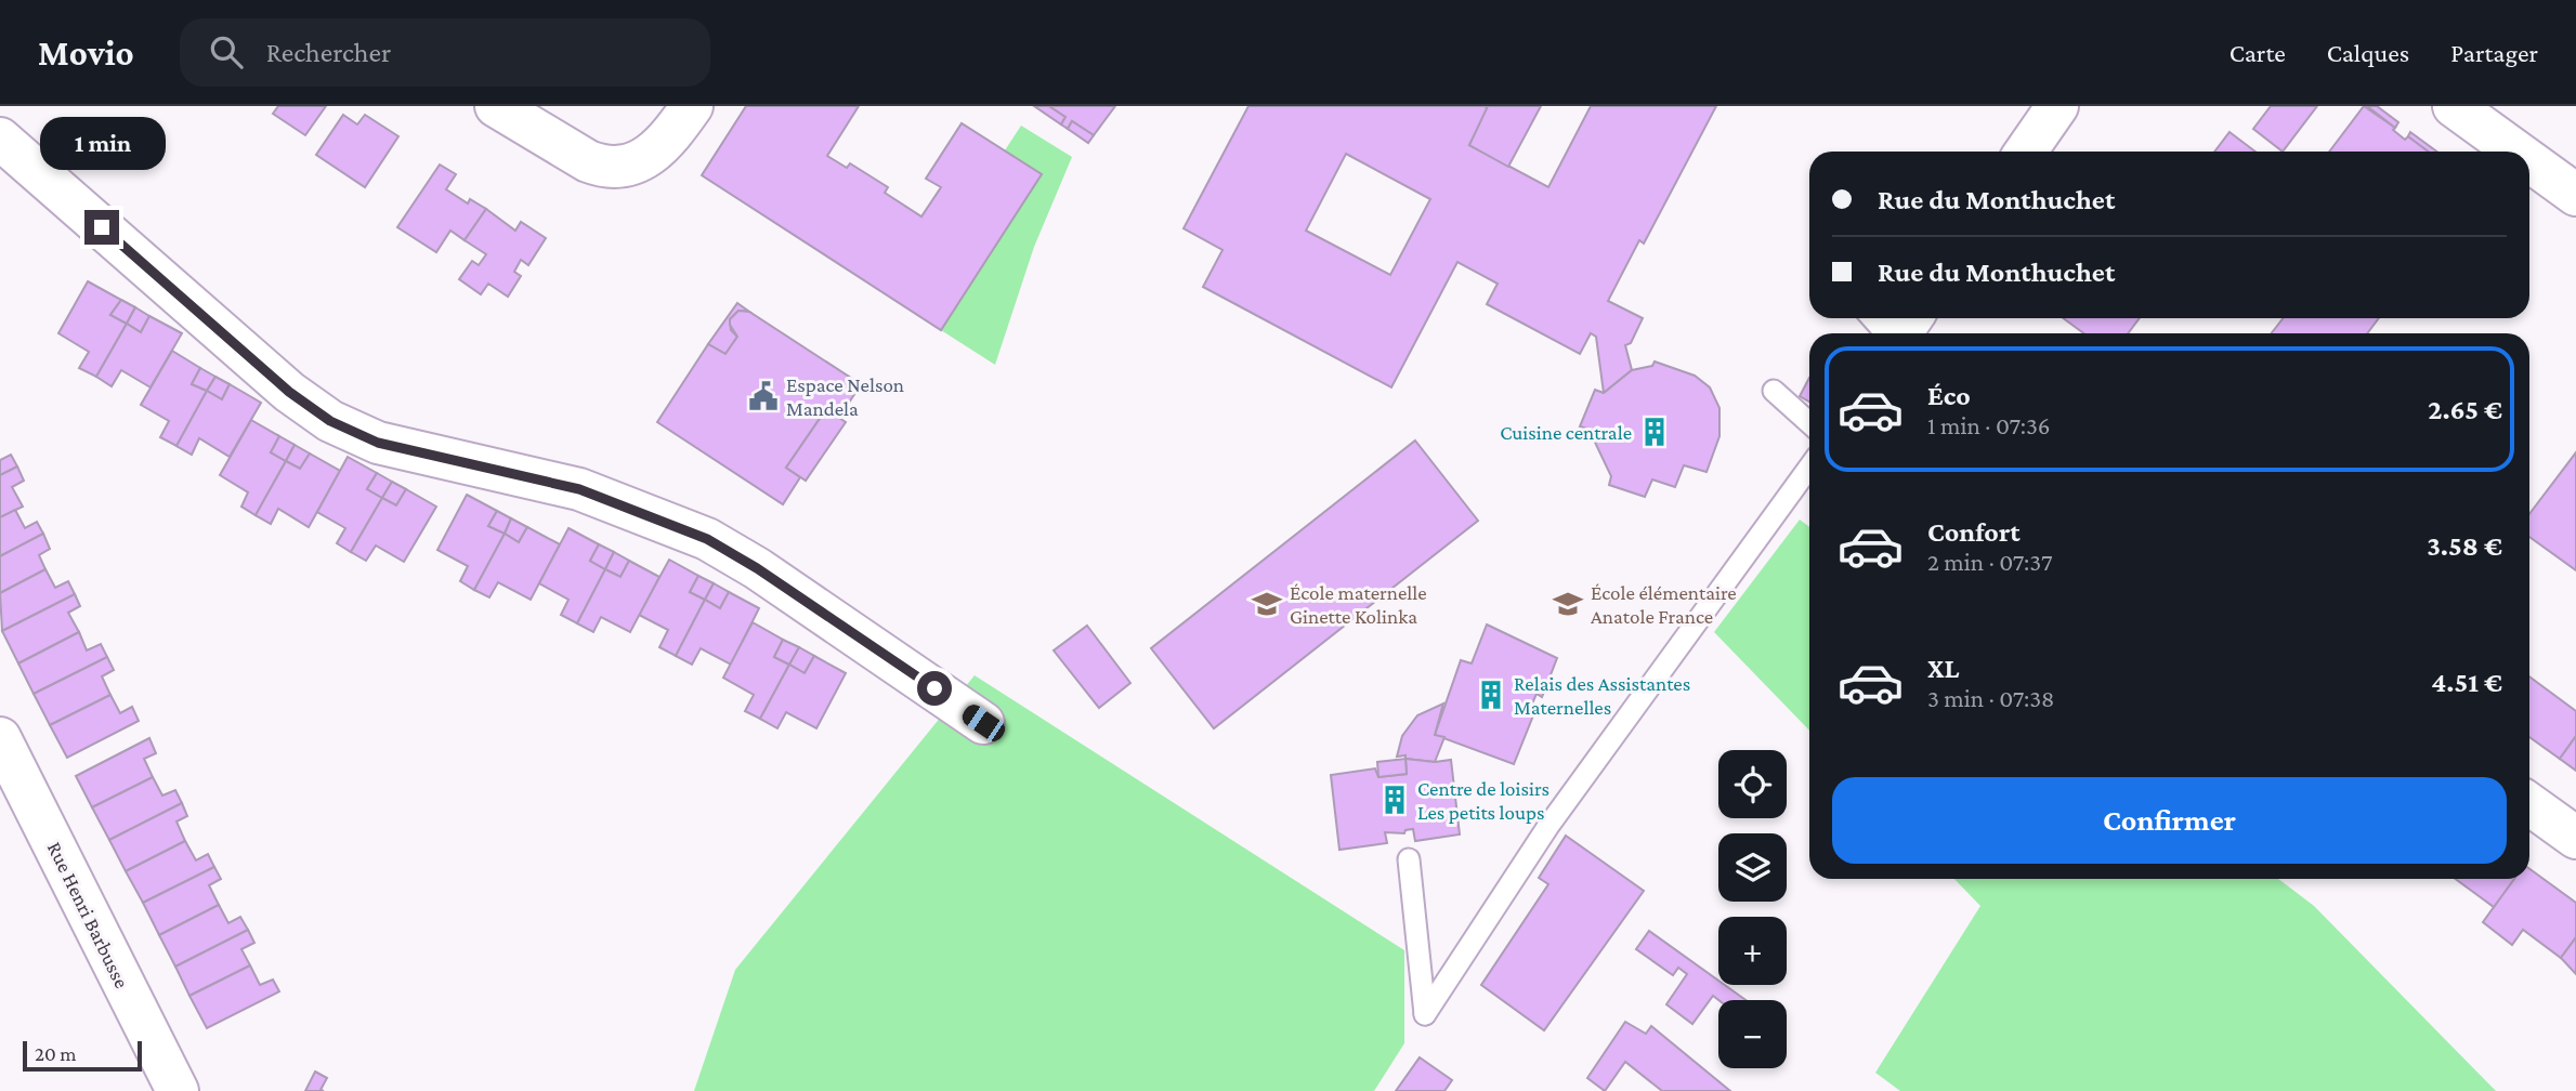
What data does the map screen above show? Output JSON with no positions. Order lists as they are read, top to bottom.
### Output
{
  "streets": {
    "street": ["Rue Henri Barbusse"]
  },
  "places": {
    "public building": ["Espace Nelson Mandela"],
    "building": ["Cuisine centrale", "Relais des Assistantes Maternelles", "Centre de loisirs Les petits loups"],
    "school or university": ["École maternelle Ginette Kolinka", "École élémentaire Anatole France"]
  },
  "scale_bar": "20 m",
  "page": {
    "header": "Movio",
    "search": "Rechercher",
    "nav": ["Carte", "Calques", "Partager"],
    "bubble": "1 min",
    "banner": ["Rue du Monthuchet", "Rue du Monthuchet"],
    "list": [
      {
        "name": "Éco",
        "note": "1 min · 07:36",
        "value": "2.65 €"
      },
      {
        "name": "Confort",
        "note": "2 min · 07:37",
        "value": "3.58 €"
      },
      {
        "name": "XL",
        "note": "3 min · 07:38",
        "value": "4.51 €"
      }
    ],
    "map_buttons": ["+", "−"],
    "buttons": "Confirmer",
    "scale": "20 m"
  }
}
